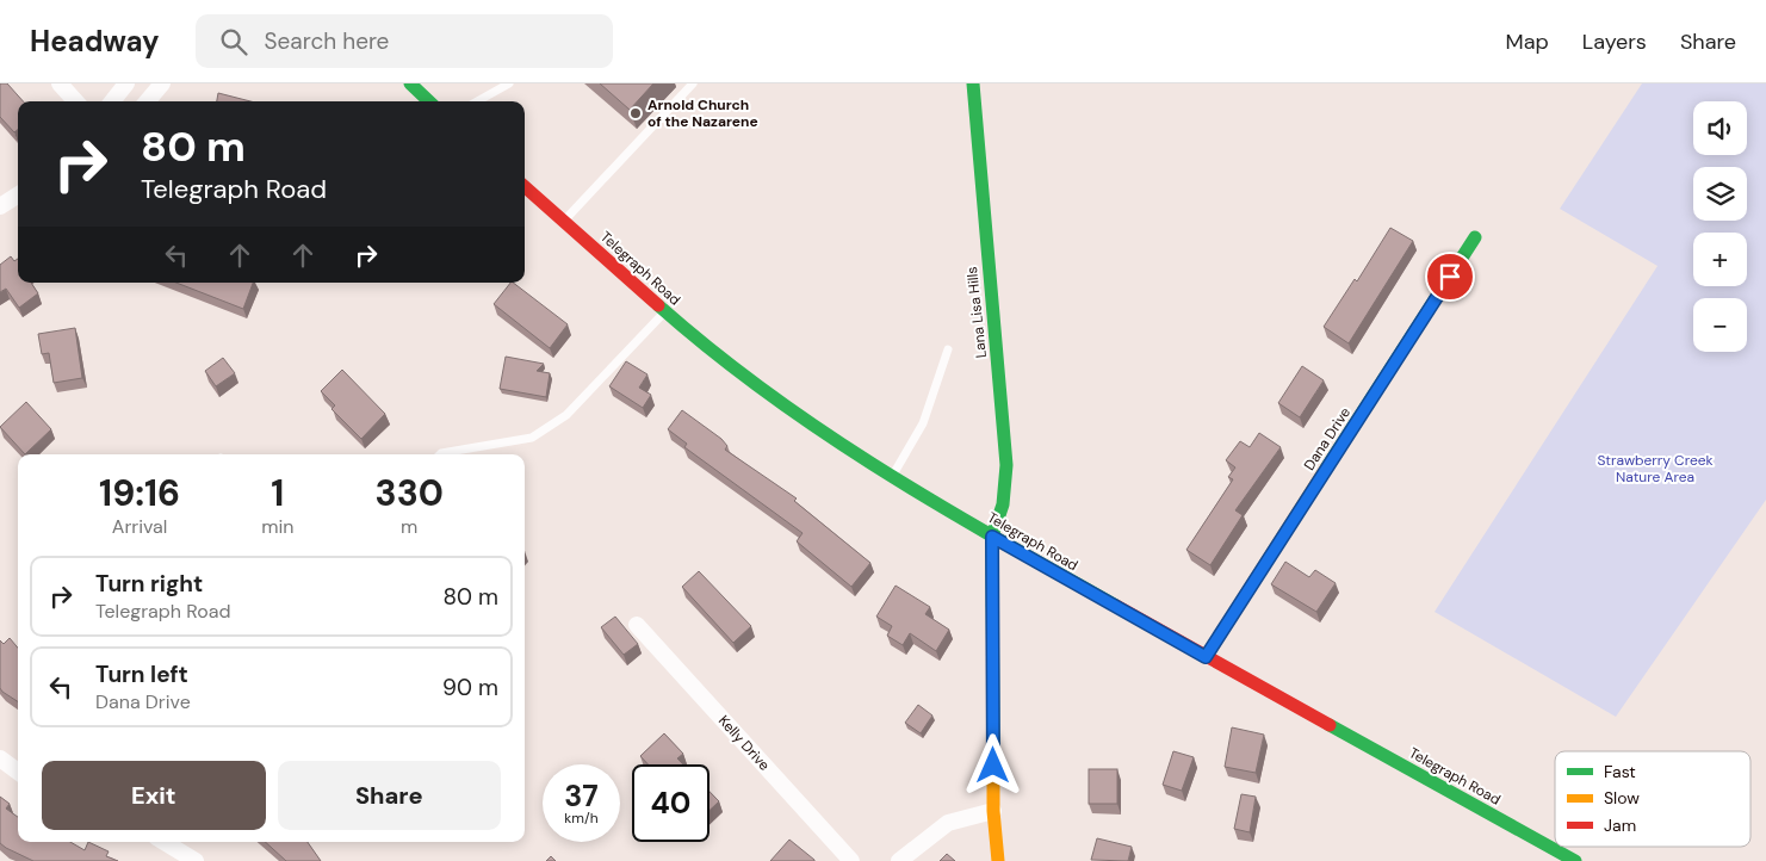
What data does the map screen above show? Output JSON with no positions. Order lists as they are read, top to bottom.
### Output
{
  "streets": {
    "main road": ["Telegraph Road", "Lana Lisa Hills", "Dana Drive"],
    "street": ["Kelly Drive"]
  },
  "crossings": [
    ["Telegraph Road", "Lana Lisa Hills"],
    ["Telegraph Road", "Dana Drive"]
  ],
  "parks": ["Strawberry Creek Nature Area"],
  "places": ["Arnold Church of the Nazarene"],
  "legend": ["Fast", "Slow", "Jam"],
  "page": {
    "header": "Headway",
    "search": "Search here",
    "nav": ["Map", "Layers", "Share"],
    "map_buttons": ["+", "−"],
    "turn": ["80 m", "Telegraph Road"],
    "eta": [
      "19:16",
      "Arrival",
      "1",
      "min",
      "330",
      "m"
    ],
    "list": [
      {
        "name": "Turn right",
        "note": "Telegraph Road",
        "value": "80 m"
      },
      {
        "name": "Turn left",
        "note": "Dana Drive",
        "value": "90 m"
      }
    ],
    "buttons": ["Exit", "Share"],
    "speed": "37 km/h",
    "limit": "40"
  }
}
